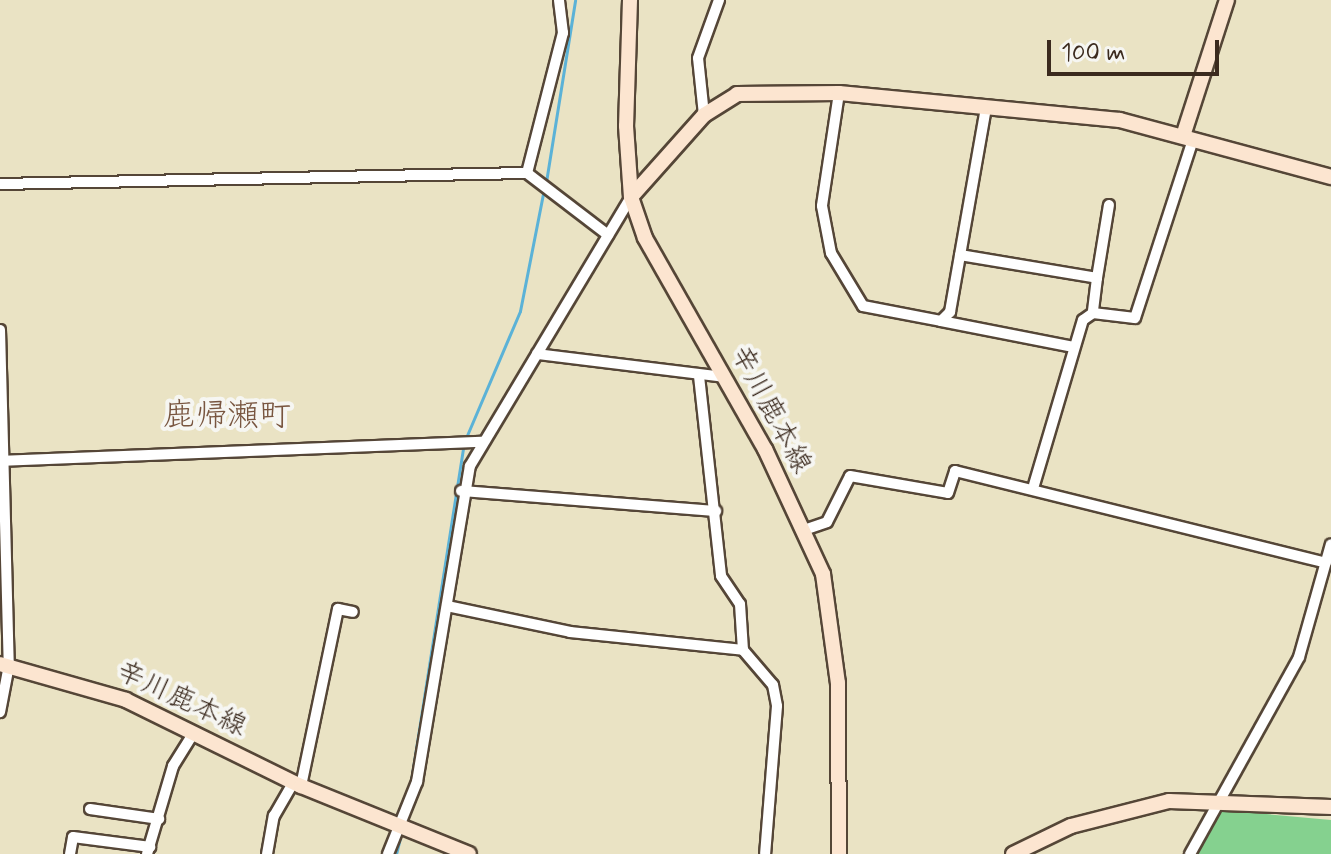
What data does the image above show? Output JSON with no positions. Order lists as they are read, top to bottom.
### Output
{
  "streets": {
    "main road": ["辛川鹿本線"]
  },
  "districts": ["鹿帰瀬町"],
  "scale_bar": "100 m"
}
